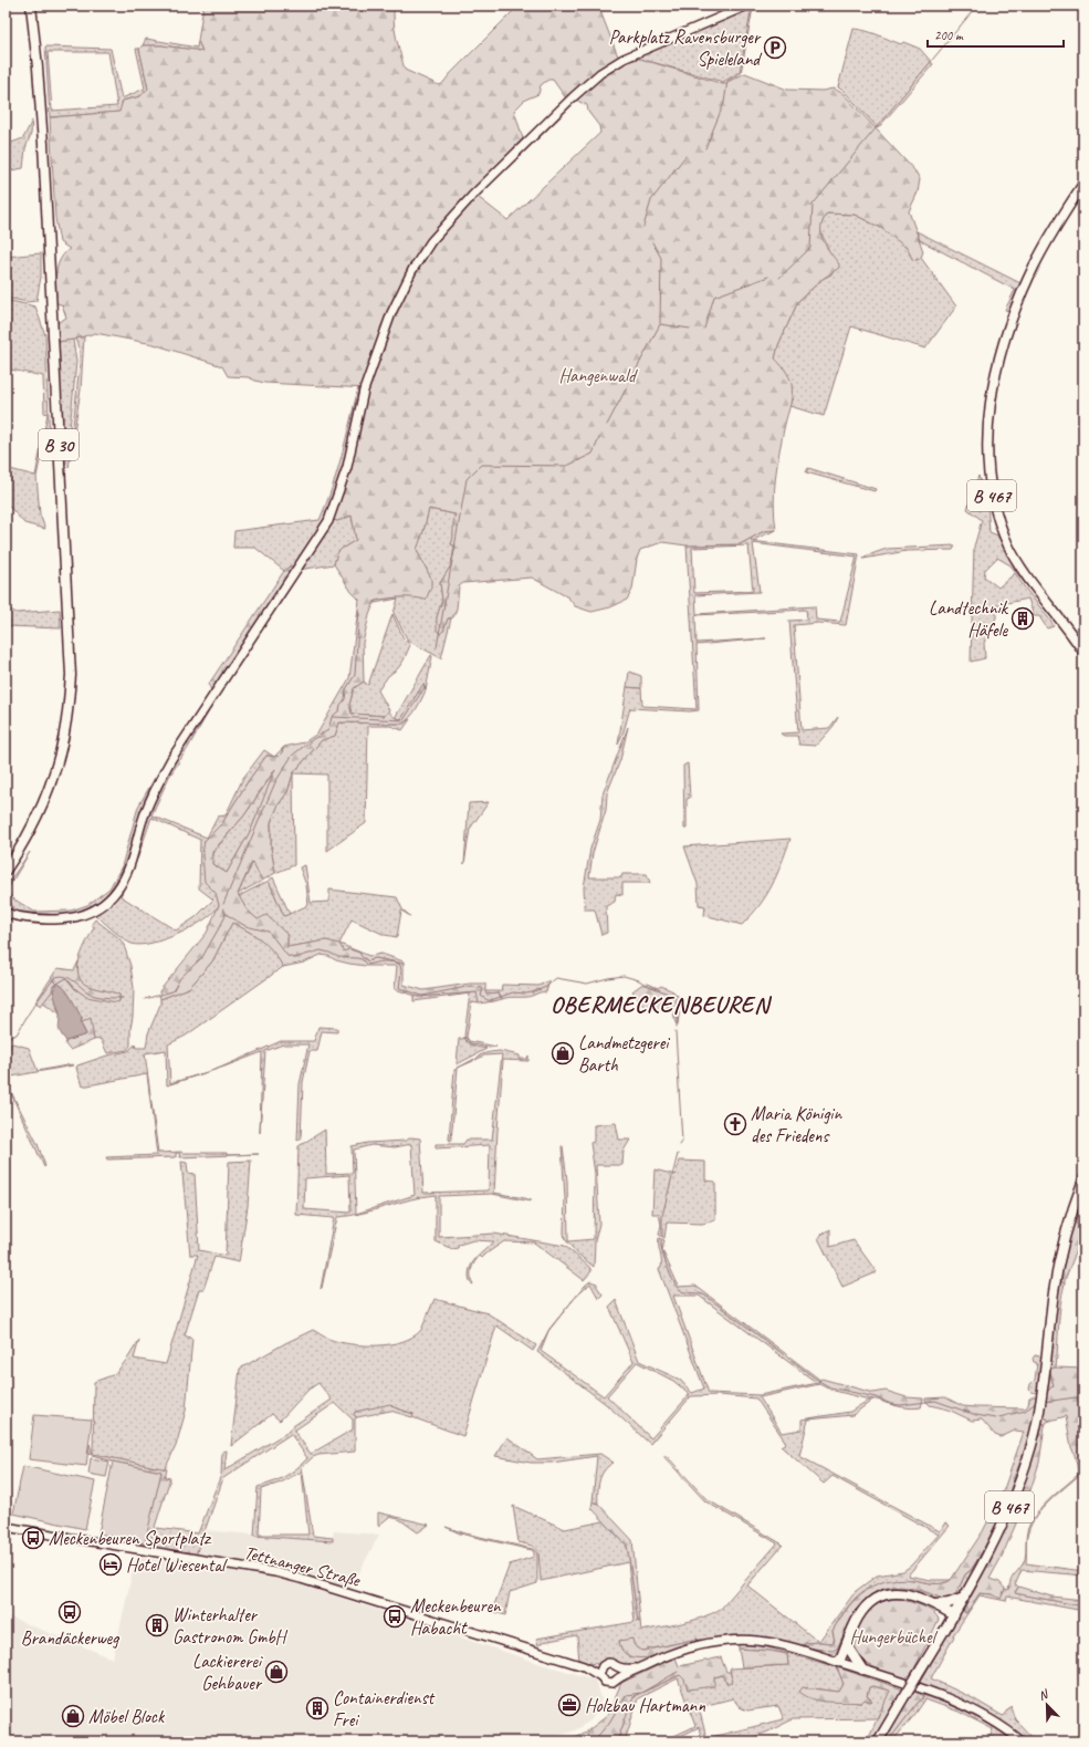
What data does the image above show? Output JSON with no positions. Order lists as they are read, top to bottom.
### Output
{
  "streets": {
    "main road": ["B 30", "B 467"],
    "street": ["Tettnanger Straße"]
  },
  "districts": ["OBERMECKENBEUREN"],
  "parks": ["Hangenwald", "Hungerbüchel"],
  "places": {
    "parking": ["Parkplatz Ravensburger Spieleland"],
    "building": ["Landtechnik Häfele", "Winterhalter Gastronom GmbH", "Containerdienst Frei"],
    "shop": ["Landmetzgerei Barth", "Lackiererei Gehbauer", "Möbel Block"],
    "church": ["Maria Königin des Friedens"],
    "bus stop": ["Meckenbeuren Sportplatz", "Brandäckerweg", "Meckenbeuren Habacht"],
    "hotel": ["Hotel Wiesental"],
    "office": ["Holzbau Hartmann"]
  },
  "scale_bar": "200 m",
  "north": "top left"
}
